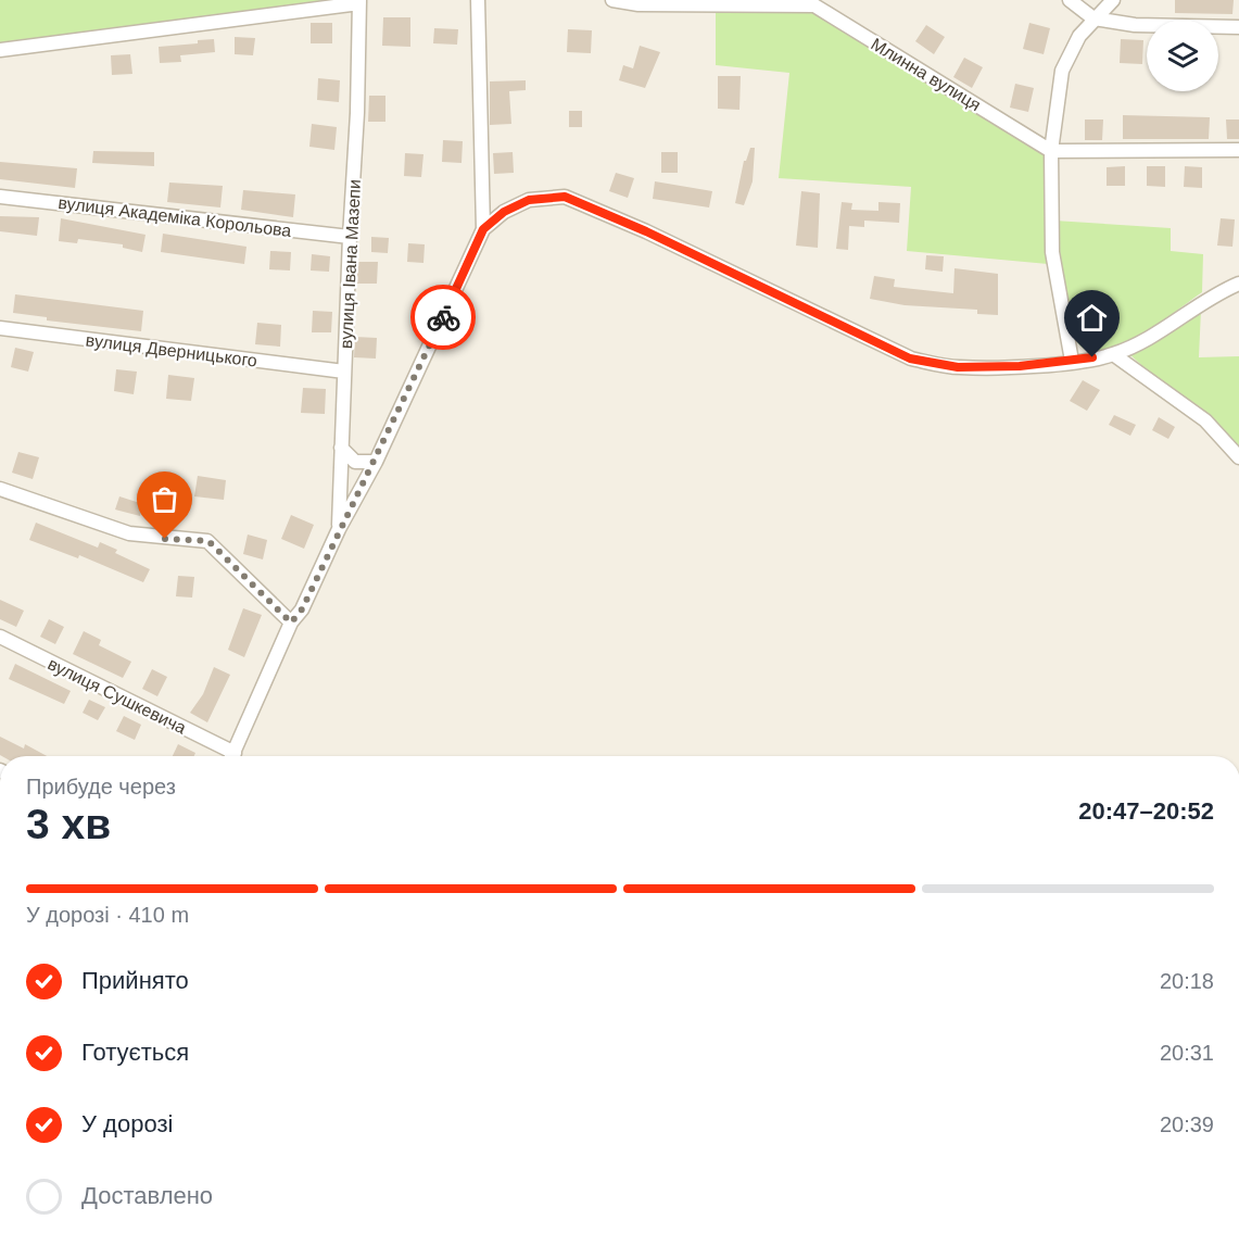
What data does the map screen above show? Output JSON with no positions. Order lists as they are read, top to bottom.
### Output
{
  "streets": {
    "street": [
      "Млинна вулиця",
      "вулиця Академіка Корольова",
      "вулиця Івана Мазепи",
      "вулиця Дверницького",
      "вулиця Сушкевича"
    ]
  },
  "crossings": [
    ["вулиця Академіка Корольова", "вулиця Івана Мазепи"],
    ["вулиця Івана Мазепи", "вулиця Дверницького"]
  ],
  "page": {
    "heading": ["3 хв", "Прибуде через", "20:47–20:52"],
    "bar": "У дорозі · 410 m",
    "list": [
      ["Прийнято", "20:18"],
      ["Готується", "20:31"],
      ["У дорозі", "20:39"],
      "Доставлено"
    ]
  }
}
